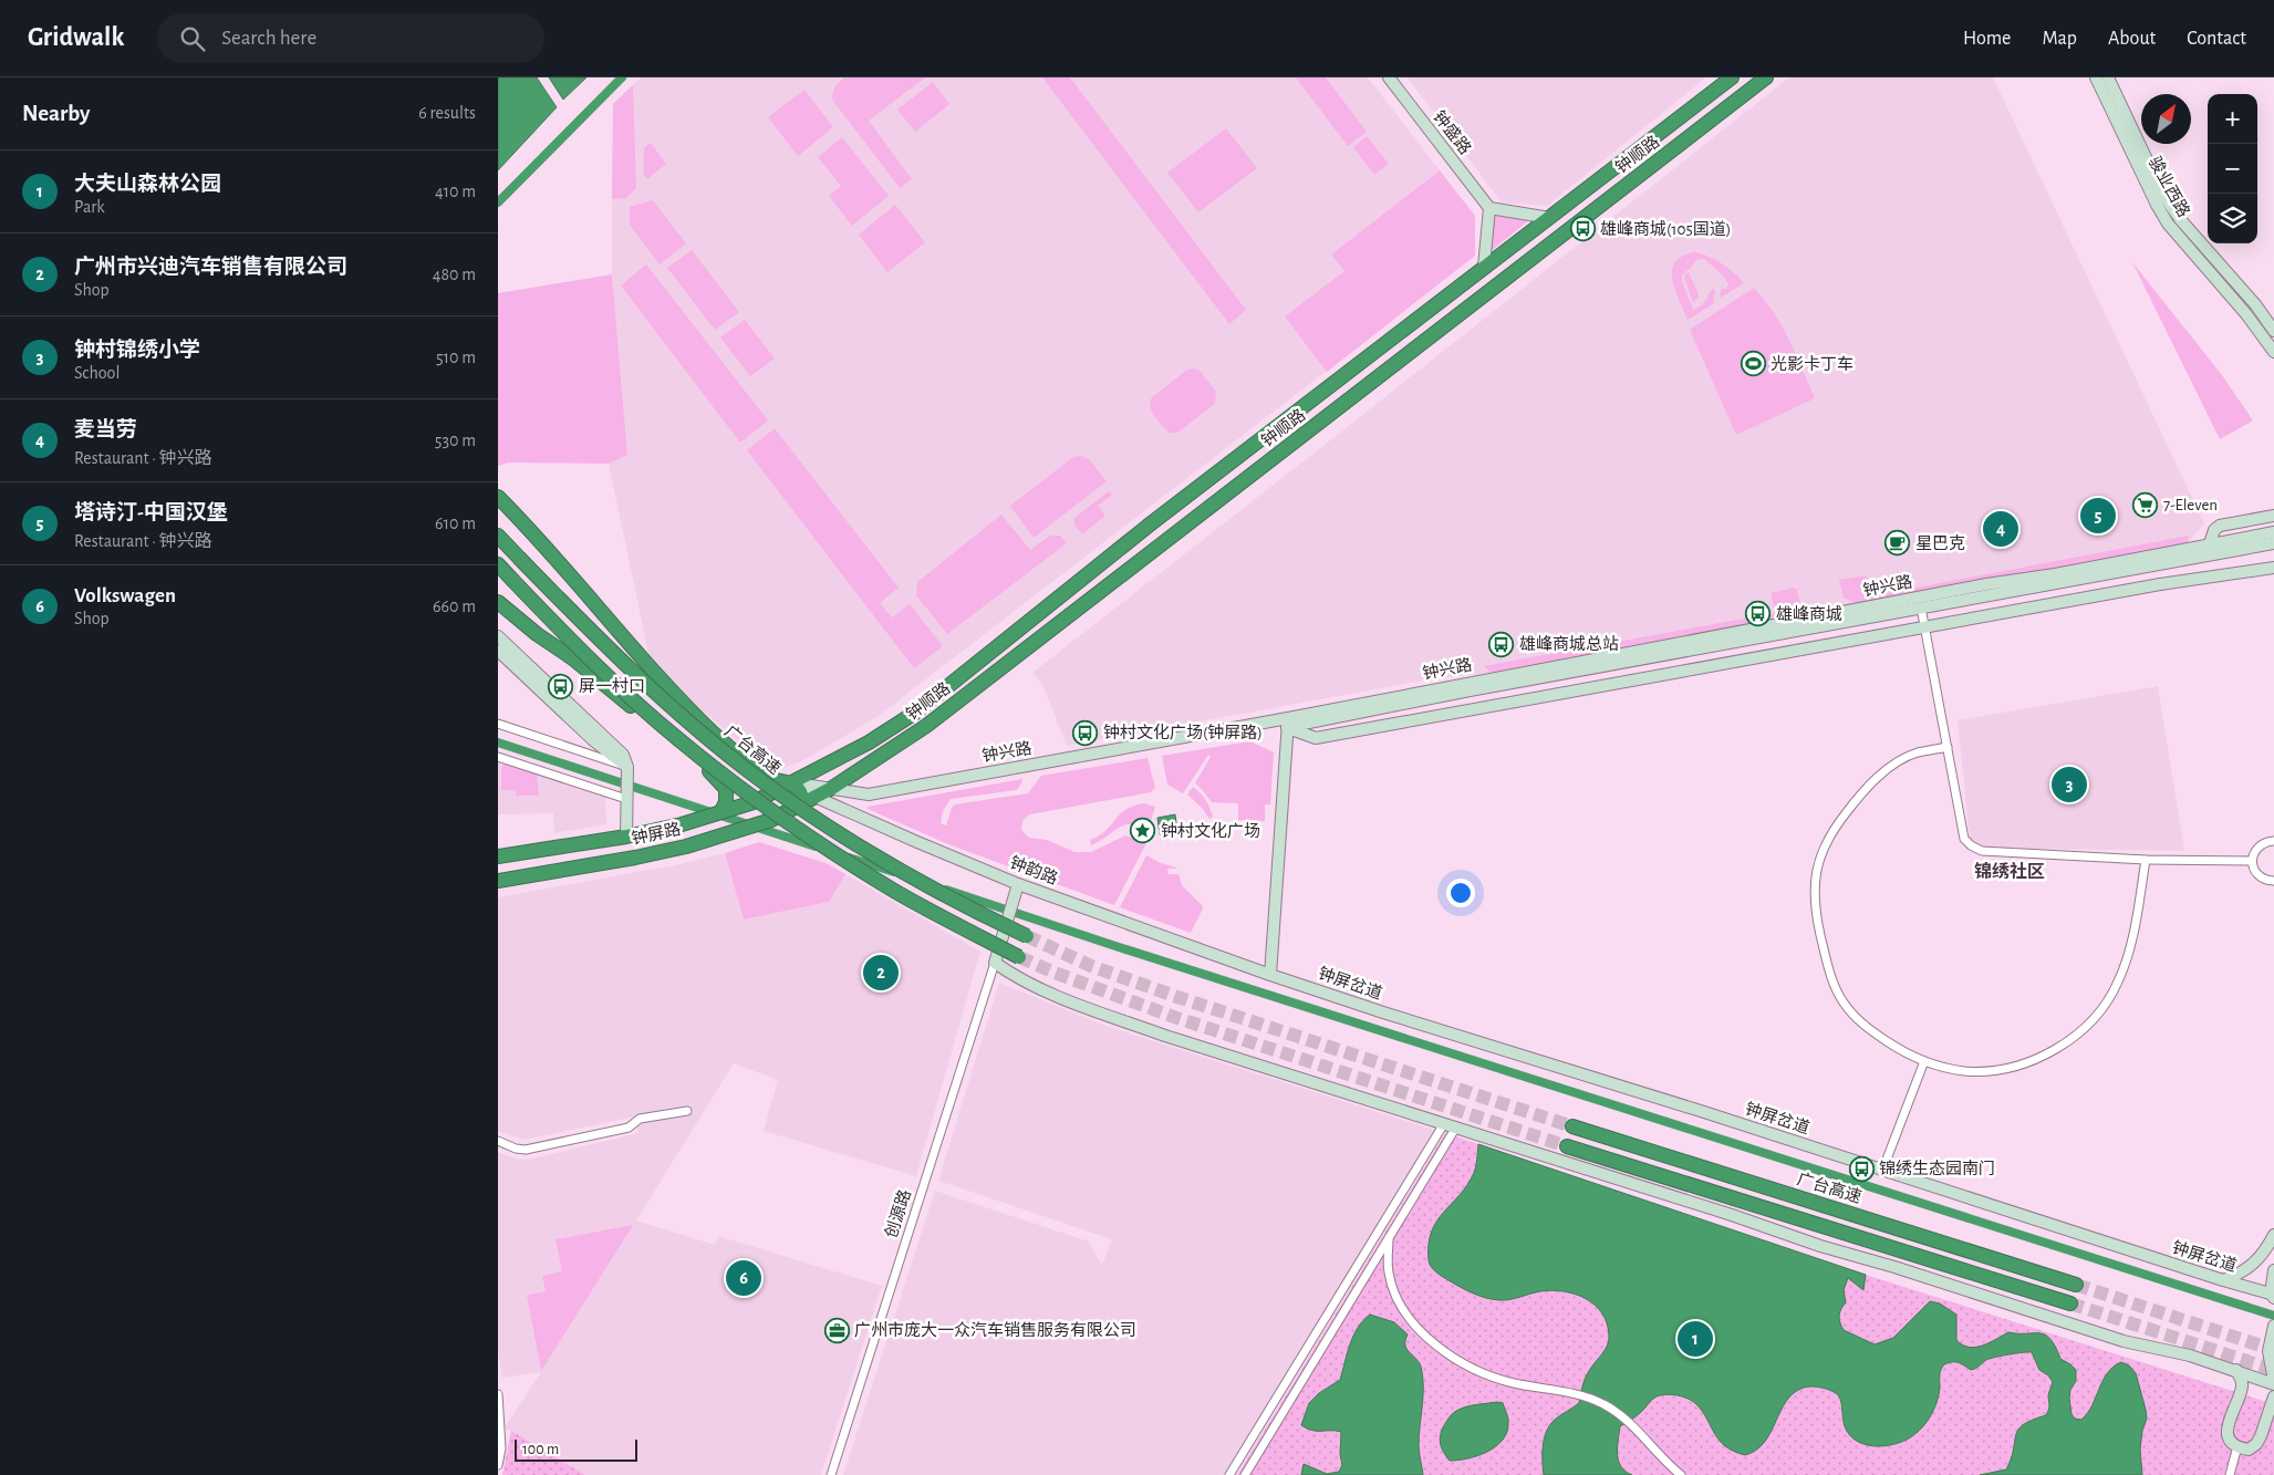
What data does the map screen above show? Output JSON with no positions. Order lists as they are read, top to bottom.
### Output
{
  "streets": {
    "highway": ["钟顺路", "广台高速", "钟屏路"],
    "main road": [
      "钟盛路",
      "骏业西路",
      "钟兴路",
      "钟韵路",
      "钟屏岔道"
    ],
    "street": ["创源路"]
  },
  "crossings": [
    ["钟顺路", "钟兴路"],
    ["钟顺路", "钟屏路"],
    ["钟顺路", "钟韵路"],
    ["钟兴路", "钟屏路"],
    ["钟兴路", "钟韵路"],
    ["钟屏路", "钟韵路"],
    ["钟韵路", "钟屏岔道"]
  ],
  "districts": ["锦绣社区"],
  "places": {
    "bus stop": [
      "雄峰商城(105国道)",
      "雄峰商城",
      "雄峰商城总站",
      "屏一村口",
      "钟村文化广场(钟屏路)",
      "锦绣生态园南门"
    ],
    "sports": ["光影卡丁车"],
    "supermarket": ["7-Eleven"],
    "cafe": ["星巴克"],
    "place": ["钟村文化广场"],
    "office": ["广州市庞大一众汽车销售服务有限公司"]
  },
  "scale_bar": "100 m",
  "north": "top right",
  "page": {
    "header": "Gridwalk",
    "search": "Search here",
    "nav": [
      "Home",
      "Map",
      "About",
      "Contact"
    ],
    "heading": ["Nearby", "6 results"],
    "map_buttons": ["+", "−"],
    "list": [
      {
        "mark": "1",
        "name": "大夫山森林公园",
        "note": "Park",
        "value": "410 m"
      },
      {
        "mark": "2",
        "name": "广州市兴迪汽车销售有限公司",
        "note": "Shop",
        "value": "480 m"
      },
      {
        "mark": "3",
        "name": "钟村锦绣小学",
        "note": "School",
        "value": "510 m"
      },
      {
        "mark": "4",
        "name": "麦当劳",
        "note": "Restaurant · 钟兴路",
        "value": "530 m"
      },
      {
        "mark": "5",
        "name": "塔诗汀-中国汉堡",
        "note": "Restaurant · 钟兴路",
        "value": "610 m"
      },
      {
        "mark": "6",
        "name": "Volkswagen",
        "note": "Shop",
        "value": "660 m"
      }
    ],
    "pins": [
      "5",
      "4",
      "3",
      "2",
      "6",
      "1"
    ],
    "scale": "100 m"
  }
}
